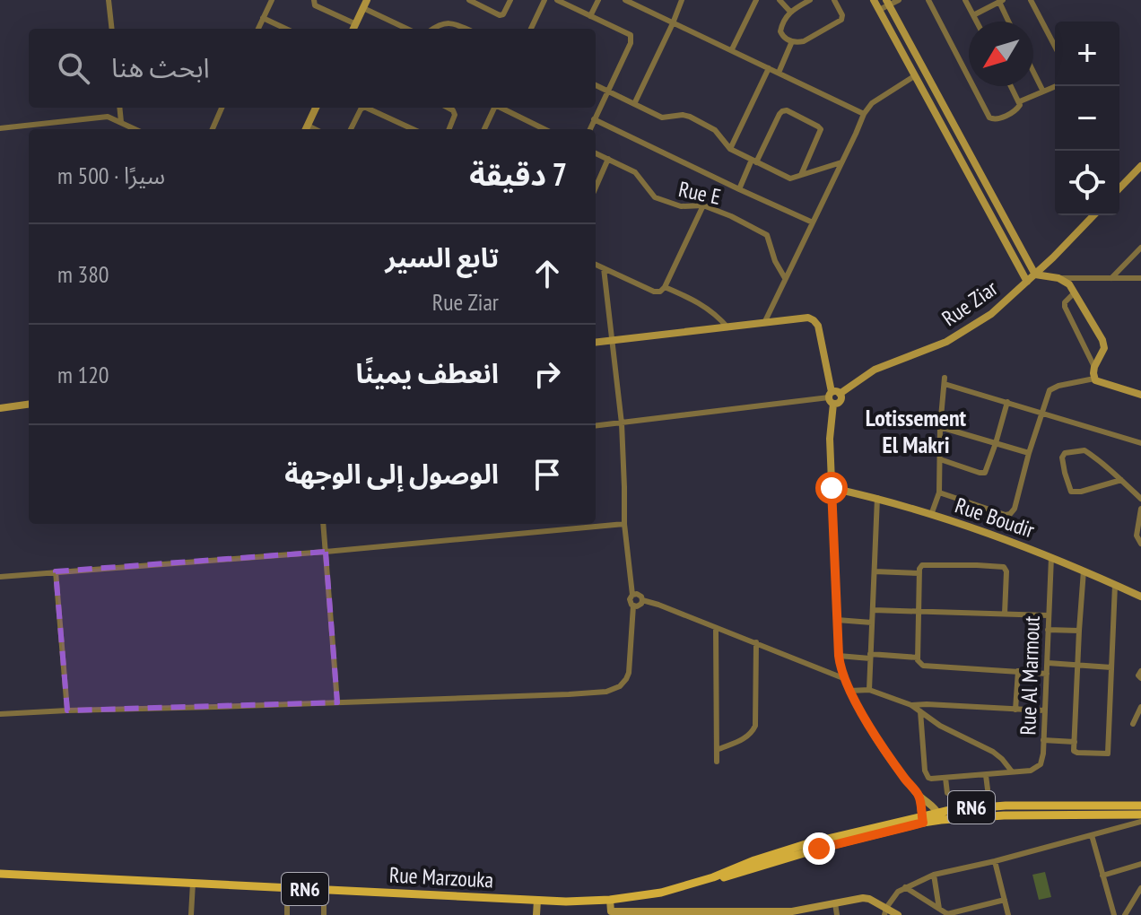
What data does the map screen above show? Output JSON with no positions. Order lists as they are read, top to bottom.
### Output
{
  "streets": {
    "main road": [
      "Rue Ziar",
      "Rue Boudir",
      "RN6",
      "Rue Marzouka"
    ],
    "street": ["Rue E", "Rue Al Marmout"]
  },
  "crossings": [
    ["Rue Boudir", "Rue Al Marmout"],
    ["RN6", "Rue Marzouka"]
  ],
  "districts": ["Lotissement El Makri"],
  "north": "bottom left",
  "page": {
    "map_buttons": ["+", "−"],
    "search": "ابحث هنا",
    "heading": ["7 دقيقة", "سيرًا · 500 m"],
    "list": [
      ["تابع السير", "Rue Ziar", "380 m"],
      ["انعطف يمينًا", "120 m"],
      "الوصول إلى الوجهة"
    ]
  }
}
